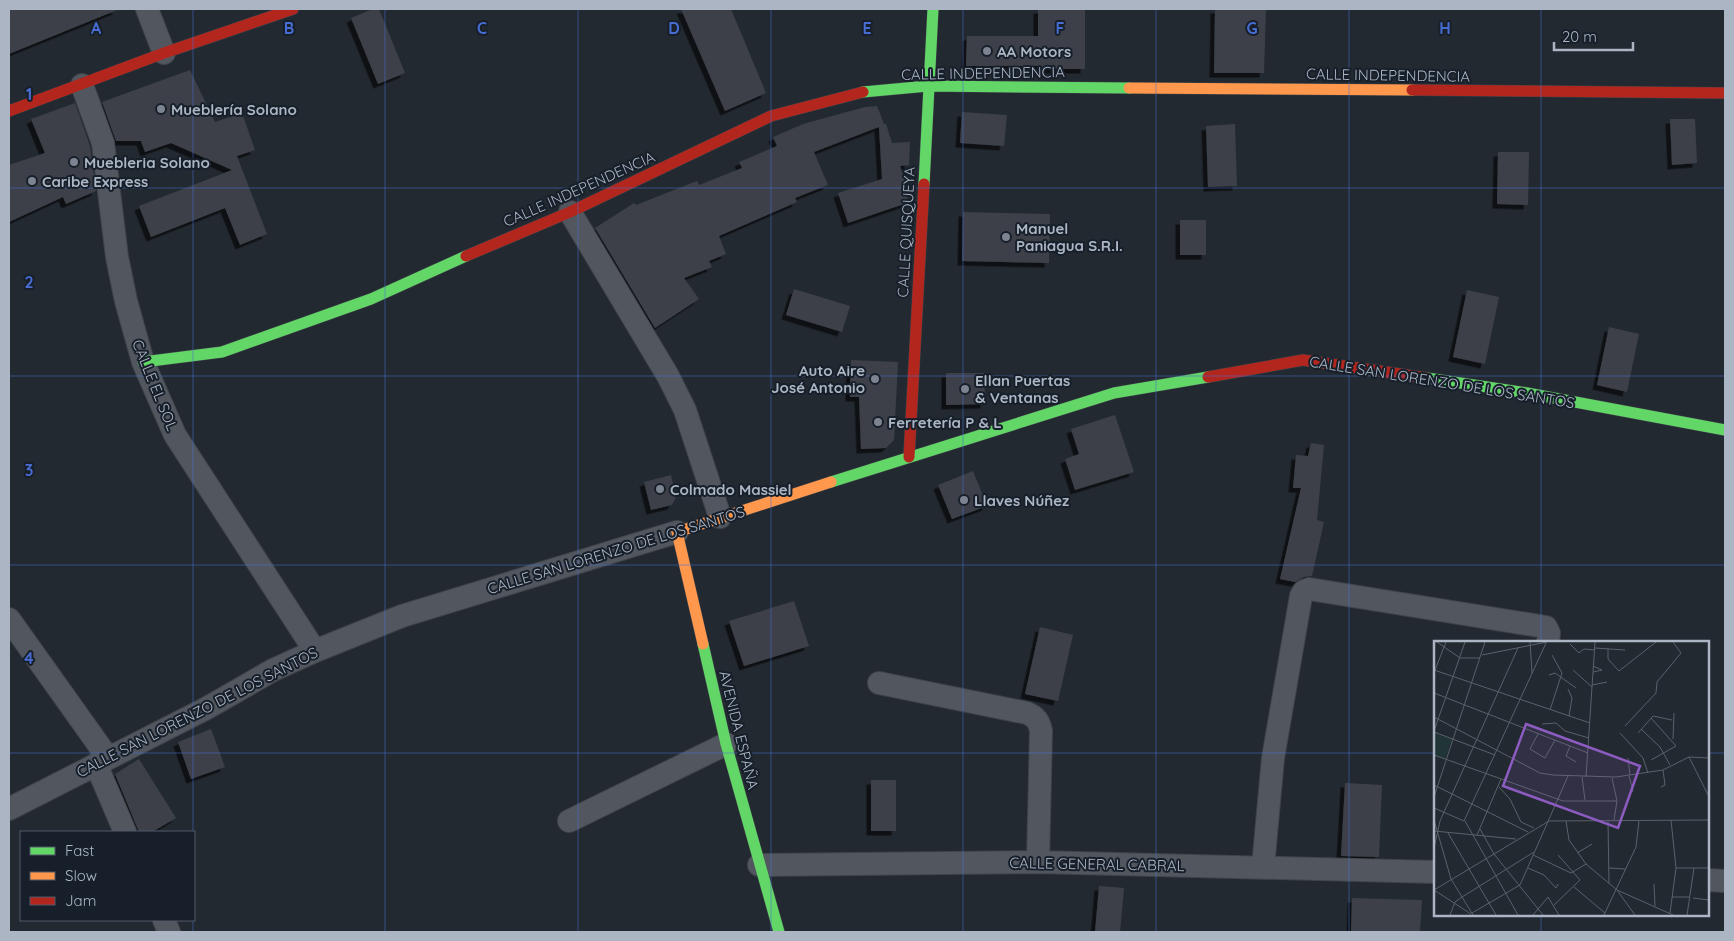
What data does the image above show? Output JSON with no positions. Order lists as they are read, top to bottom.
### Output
{
  "streets": {
    "street": [
      "CALLE INDEPENDENCIA",
      "CALLE QUISQUEYA",
      "CALLE SAN LORENZO DE LOS SANTOS",
      "CALLE EL SOL",
      "AVENIDA ESPAÑA",
      "CALLE GENERAL CABRAL"
    ]
  },
  "crossings": [
    ["CALLE INDEPENDENCIA", "CALLE QUISQUEYA"],
    ["CALLE INDEPENDENCIA", "CALLE EL SOL"],
    ["CALLE QUISQUEYA", "CALLE SAN LORENZO DE LOS SANTOS"],
    ["CALLE SAN LORENZO DE LOS SANTOS", "CALLE EL SOL"],
    ["CALLE SAN LORENZO DE LOS SANTOS", "AVENIDA ESPAÑA"],
    ["AVENIDA ESPAÑA", "CALLE GENERAL CABRAL"]
  ],
  "places": [
    "AA Motors",
    "Mueblería Solano",
    "Muebleria Solano",
    "Caribe Express",
    "Manuel Paniagua S.R.I.",
    "Auto Aire José Antonio",
    "Ellan Puertas & Ventanas",
    "Ferretería P & L",
    "Colmado Massiel",
    "Llaves Núñez"
  ],
  "legend": ["Fast", "Slow", "Jam"],
  "scale_bar": "20 m",
  "grid": {
    "columns": [
      "A",
      "B",
      "C",
      "D",
      "E",
      "F",
      "G",
      "H"
    ],
    "rows": [
      "1",
      "2",
      "3",
      "4"
    ]
  }
}
